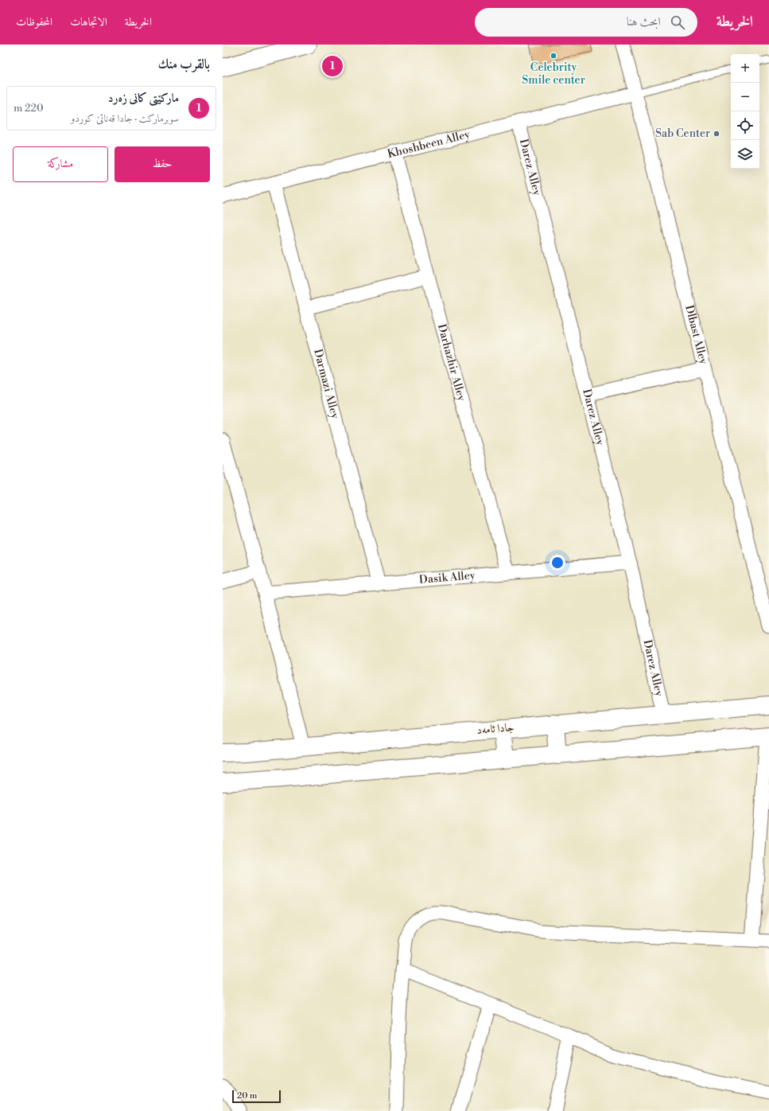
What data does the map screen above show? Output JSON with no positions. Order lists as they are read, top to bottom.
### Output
{
  "streets": {
    "main road": ["جادا ئامەد"],
    "street": [
      "Khoshbeen Alley",
      "Darez Alley",
      "Dlbast Alley",
      "Darhazhir Alley",
      "Darmazi Alley",
      "Dasik Alley"
    ]
  },
  "crossings": [
    ["Khoshbeen Alley", "Darez Alley"],
    ["Khoshbeen Alley", "Dlbast Alley"],
    ["Khoshbeen Alley", "Darhazhir Alley"],
    ["Khoshbeen Alley", "Darmazi Alley"],
    ["Darez Alley", "Dasik Alley"],
    ["Darez Alley", "جادا ئامەد"],
    ["Darhazhir Alley", "Dasik Alley"],
    ["Darmazi Alley", "Dasik Alley"]
  ],
  "places": ["Celebrity Smile center", "Sab Center"],
  "scale_bar": "20 m",
  "page": {
    "header": "الخريطة",
    "search": "ابحث هنا",
    "nav": ["الخريطة", "الاتجاهات", "المحفوظات"],
    "heading": "بالقرب منك",
    "map_buttons": ["+", "−"],
    "pins": "1",
    "list": [
      {
        "mark": "1",
        "name": "مارکێتی کانی زەرد",
        "note": "سوبرماركت · جادا قەناتێ کوردو",
        "value": "220 m"
      }
    ],
    "buttons": ["حفظ", "مشاركة"],
    "scale": "20 m"
  }
}
